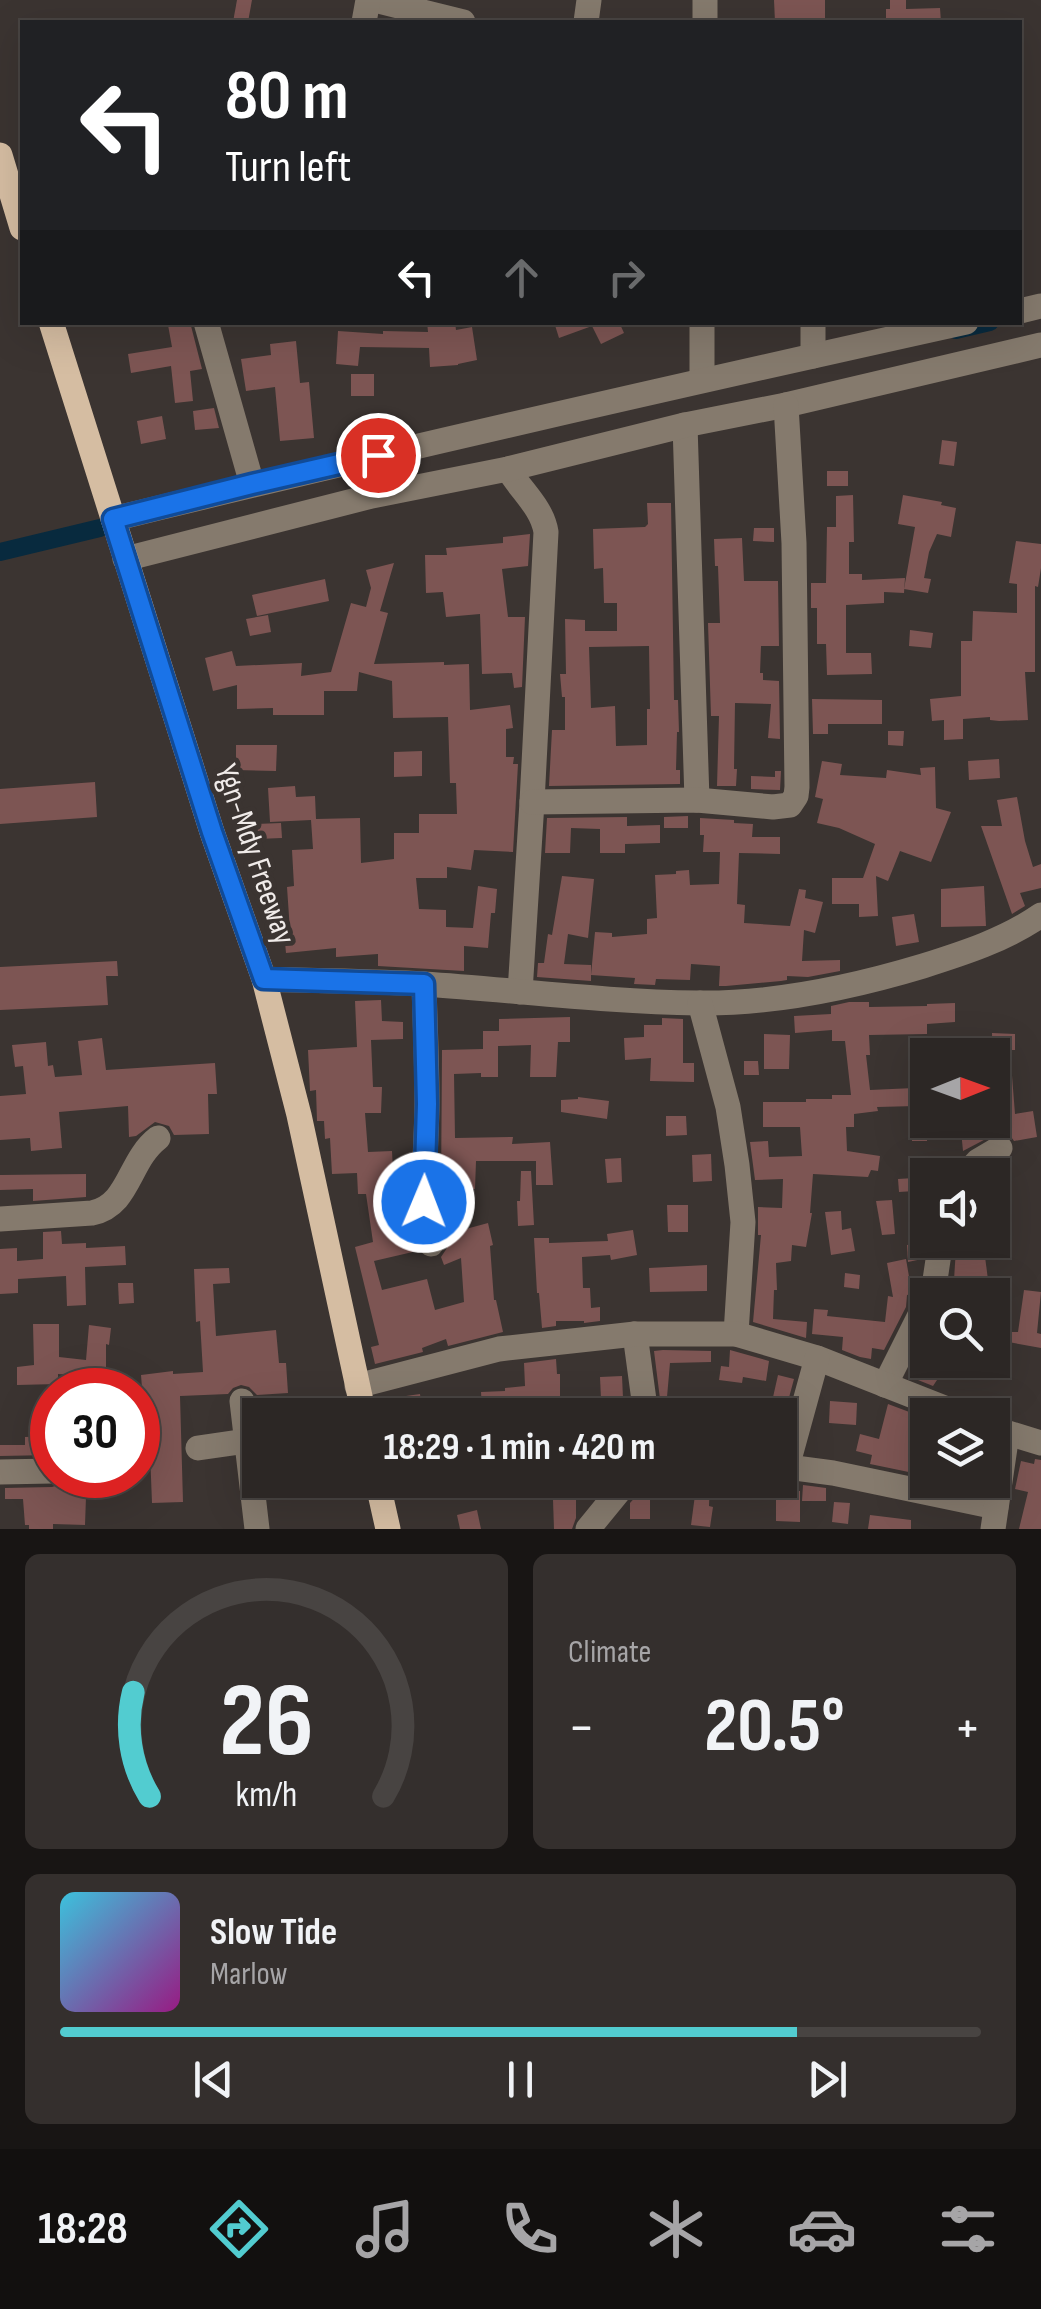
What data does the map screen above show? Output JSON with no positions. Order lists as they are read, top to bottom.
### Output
{
  "streets": {
    "main road": ["Ygn-Mdy Freeway"]
  },
  "north": "right",
  "page": {
    "turn": ["80 m", "Turn left"],
    "limit": "30",
    "trip": "18:29 · 1 min · 420 m",
    "tile": "Climate",
    "heat": ["−", "20.5°", "+"],
    "song": ["Slow Tide", "Marlow"],
    "tabs": "18:28",
    "gauge": ["26", "km/h"]
  }
}
